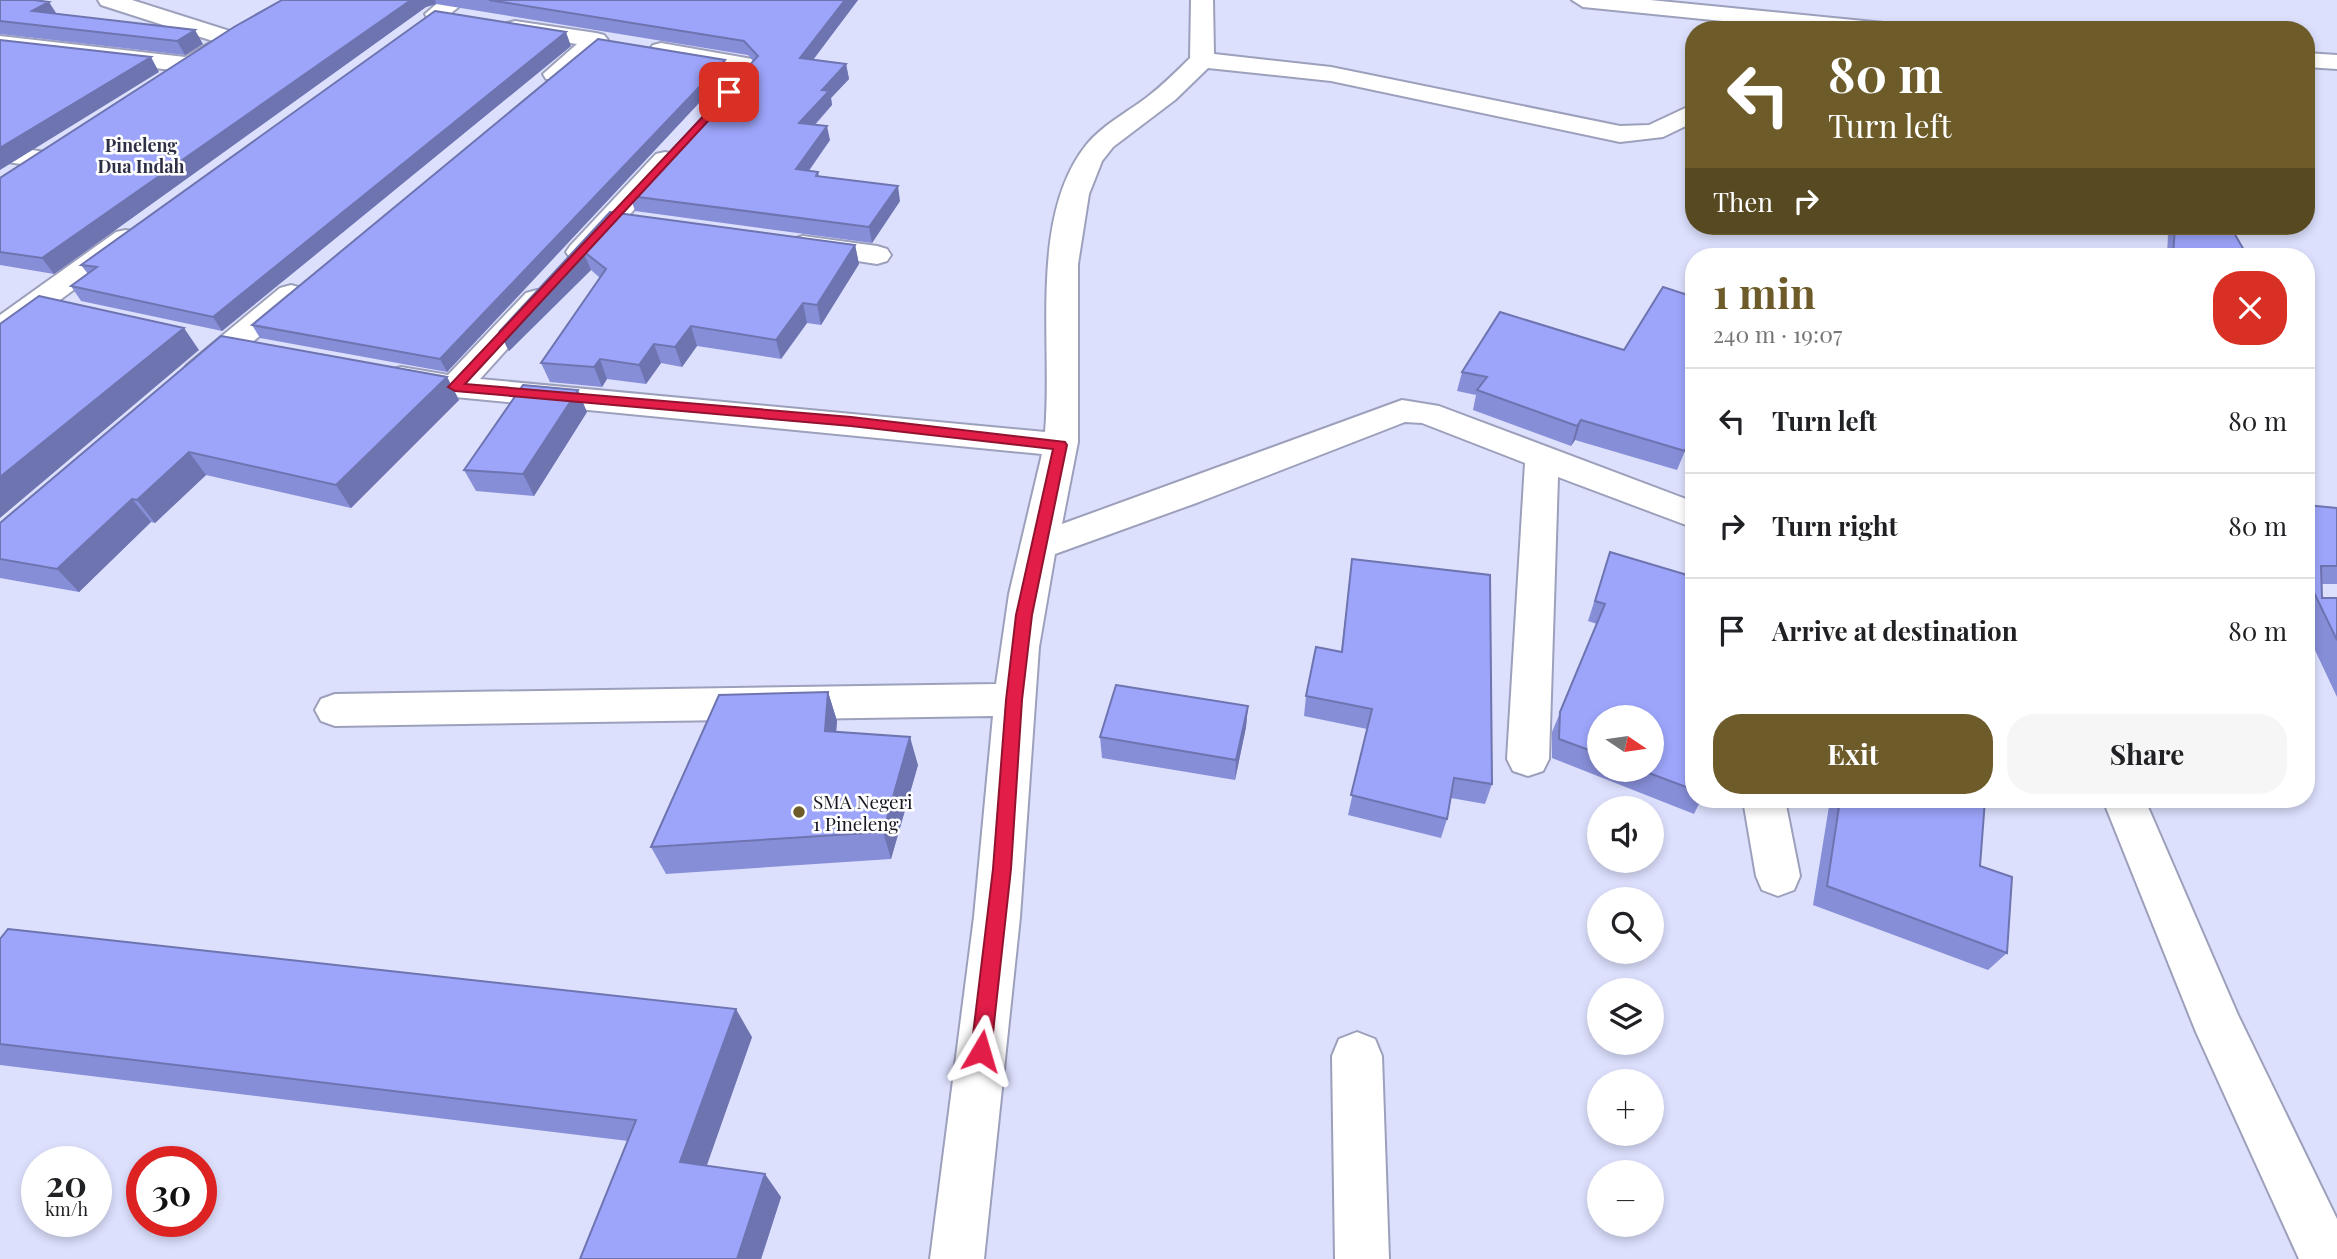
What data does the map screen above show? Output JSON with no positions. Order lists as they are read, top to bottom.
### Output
{
  "districts": ["Pineleng Dua Indah"],
  "places": ["SMA Negeri 1 Pineleng"],
  "north": "right",
  "page": {
    "turn": ["80 m", "Turn left"],
    "then": "Then",
    "heading": ["1 min", "240 m · 19:07"],
    "list": [
      {
        "name": "Turn left",
        "value": "80 m"
      },
      {
        "name": "Turn right",
        "value": "80 m"
      },
      {
        "name": "Arrive at destination",
        "value": "80 m"
      }
    ],
    "buttons": ["Exit", "Share"],
    "map_buttons": ["+", "−"],
    "speed": "20 km/h",
    "limit": "30"
  }
}
